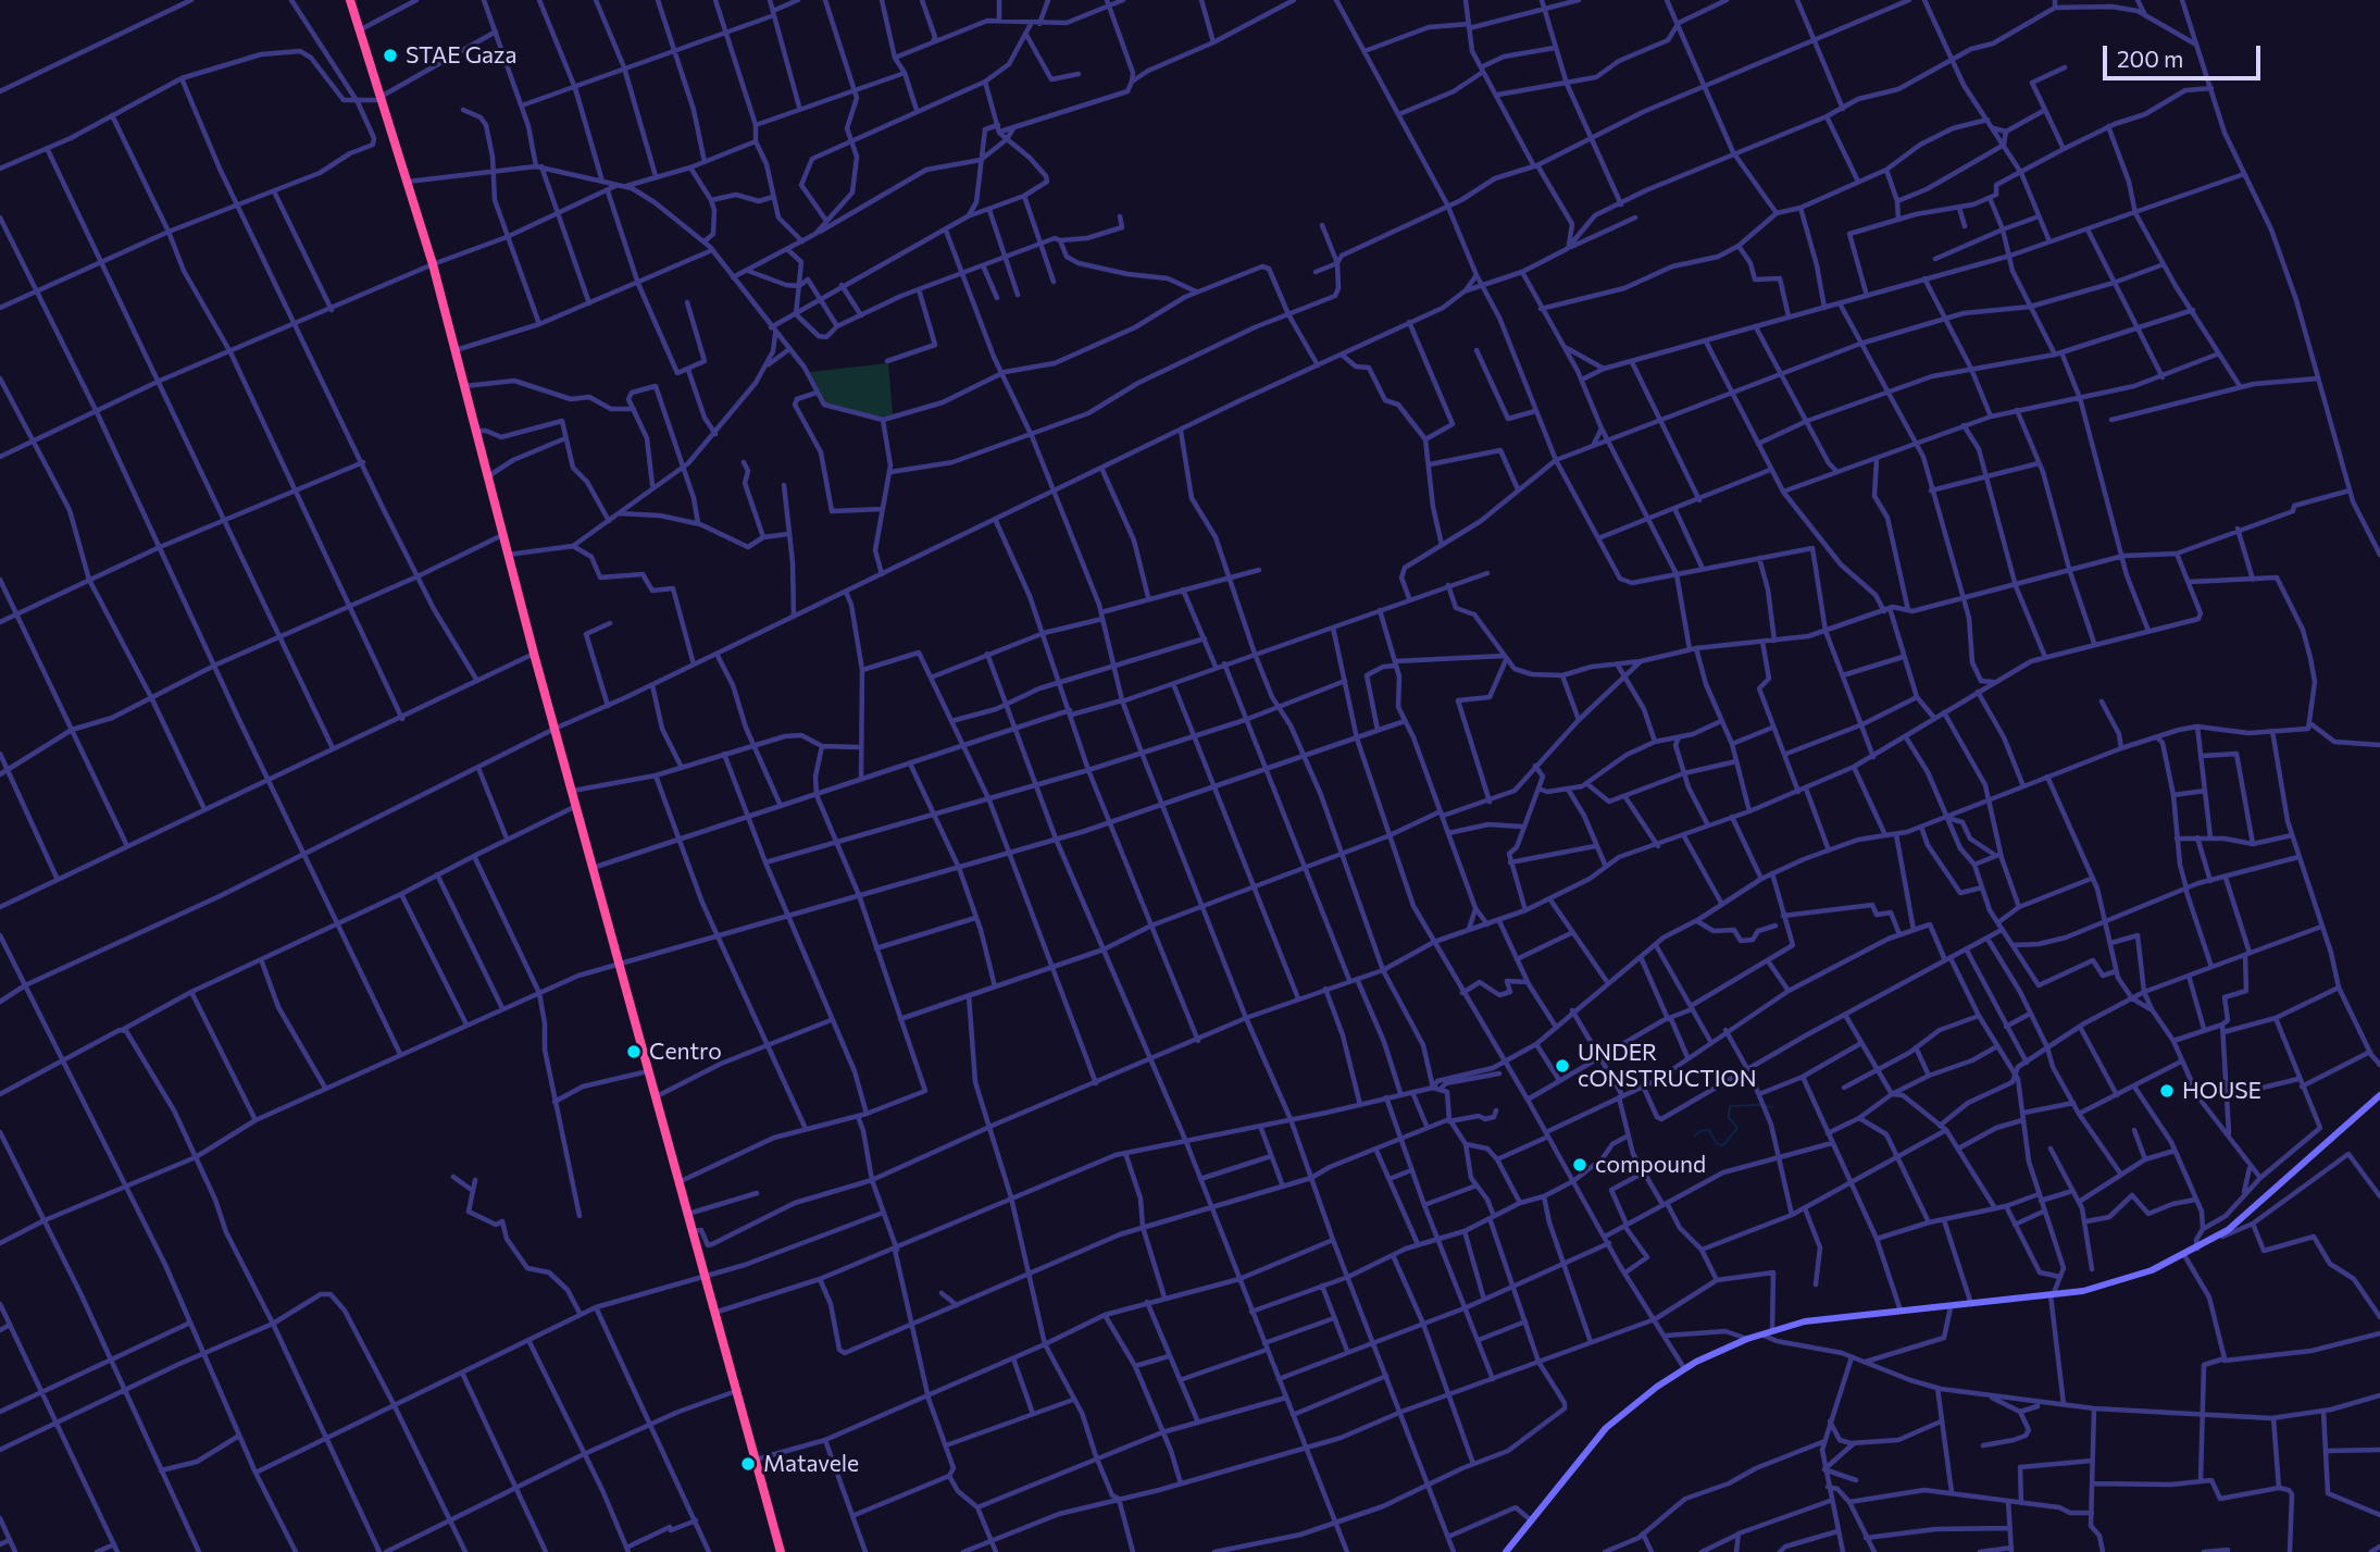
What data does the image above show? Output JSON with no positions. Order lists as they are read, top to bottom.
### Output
{
  "places": [
    "STAE Gaza",
    "Centro",
    "UNDER cONSTRUCTION",
    "HOUSE",
    "compound",
    "Matavele"
  ],
  "scale_bar": "200 m"
}
